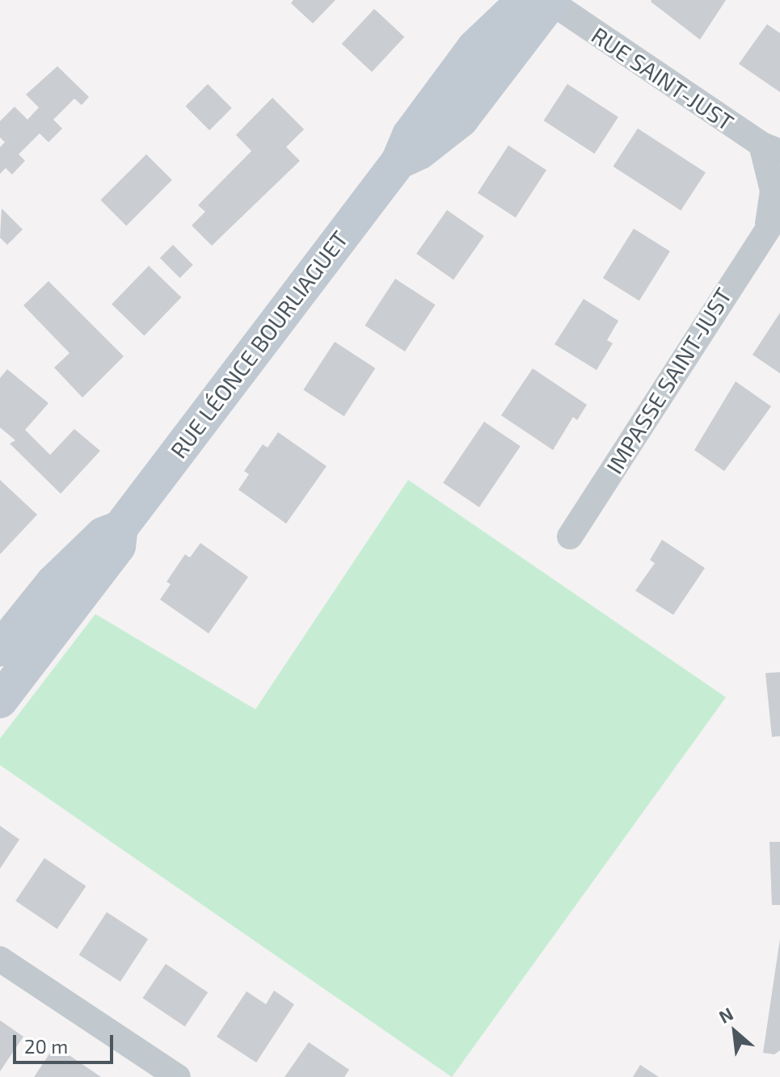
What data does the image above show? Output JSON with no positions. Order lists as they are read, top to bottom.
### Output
{
  "streets": {
    "main road": ["RUE LÉONCE BOURLIAGUET"],
    "street": ["RUE SAINT-JUST", "IMPASSE SAINT-JUST"]
  },
  "crossings": [
    ["RUE SAINT-JUST", "RUE LÉONCE BOURLIAGUET"],
    ["RUE SAINT-JUST", "IMPASSE SAINT-JUST"]
  ],
  "scale_bar": "20 m",
  "north": "top left"
}
